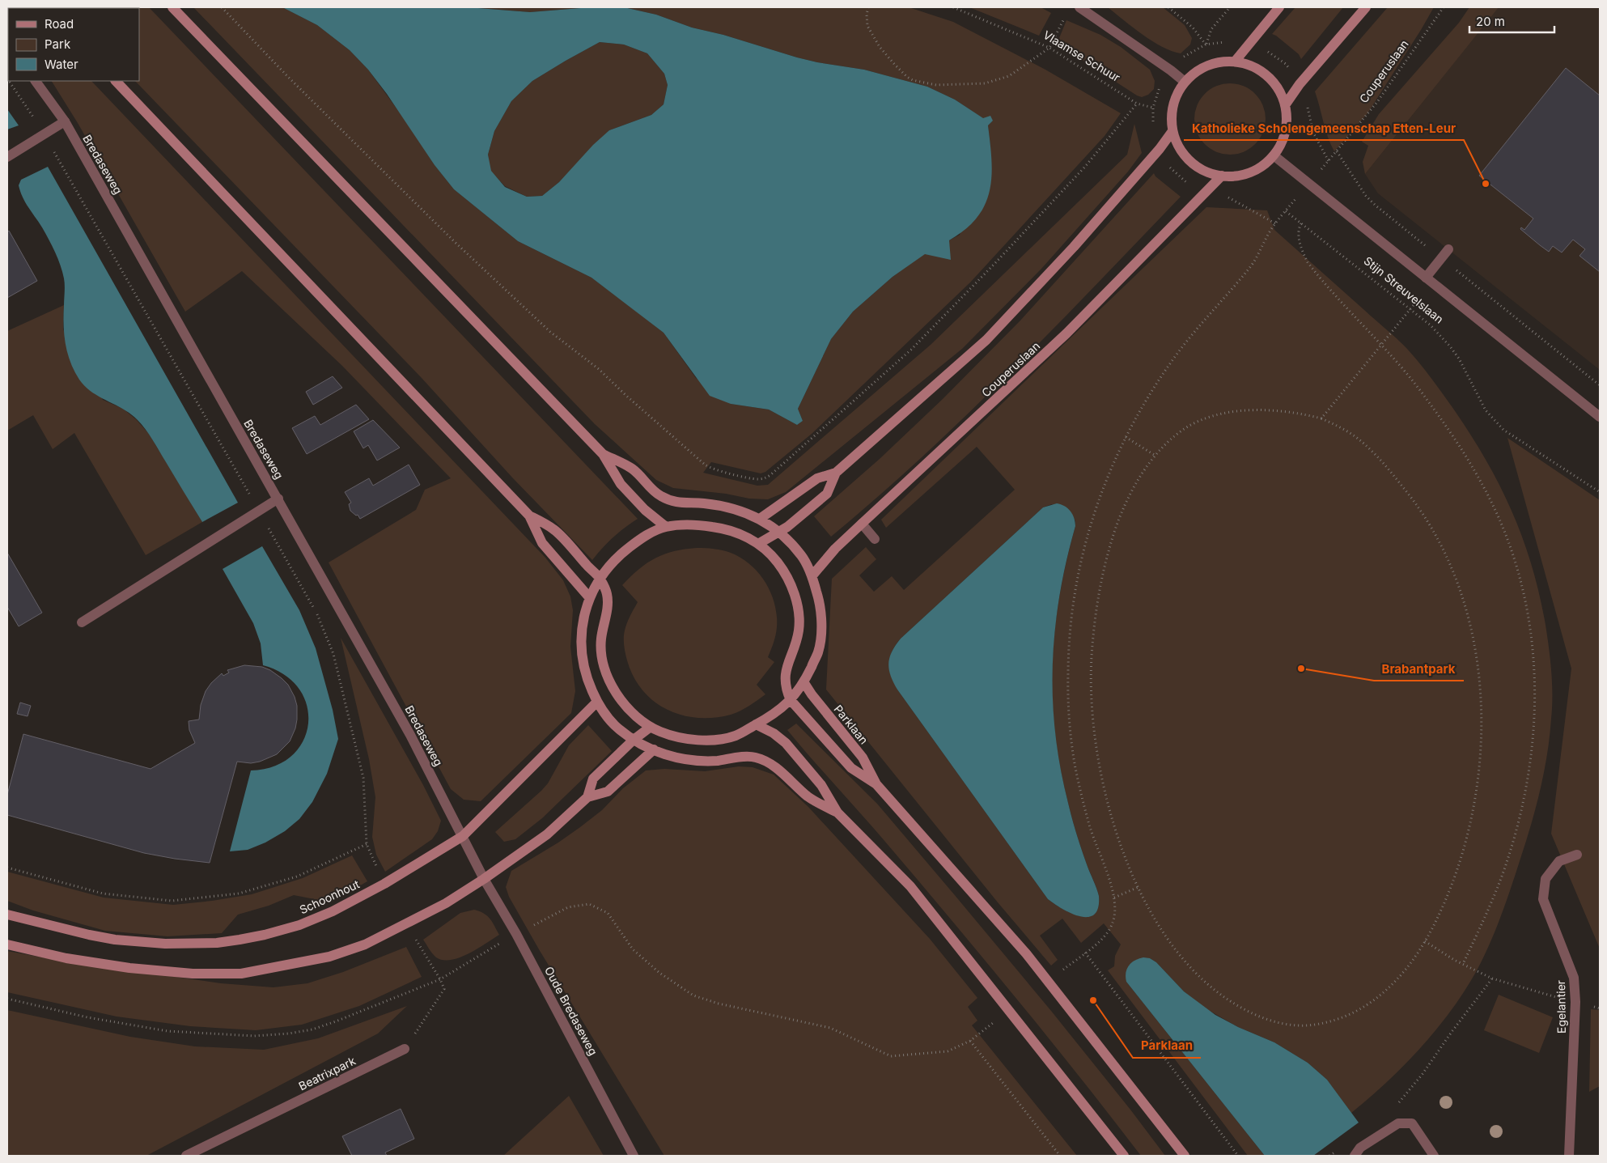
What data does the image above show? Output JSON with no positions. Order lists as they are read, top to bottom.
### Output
{
  "streets": {
    "main road": ["Couperuslaan", "Parklaan", "Schoonhout"],
    "street": [
      "Bredaseweg",
      "Stijn Streuvelslaan",
      "Egelantier",
      "Oude Bredaseweg",
      "Beatrixpark"
    ],
    "path": ["Vlaamse Schuur"]
  },
  "crossings": [
    ["Couperuslaan", "Stijn Streuvelslaan"],
    ["Bredaseweg", "Schoonhout"],
    ["Bredaseweg", "Oude Bredaseweg"]
  ],
  "places": ["Katholieke Scholengemeenschap Etten-Leur", "Brabantpark", "Parklaan"],
  "legend": ["Road", "Park", "Water"],
  "scale_bar": "20 m"
}
